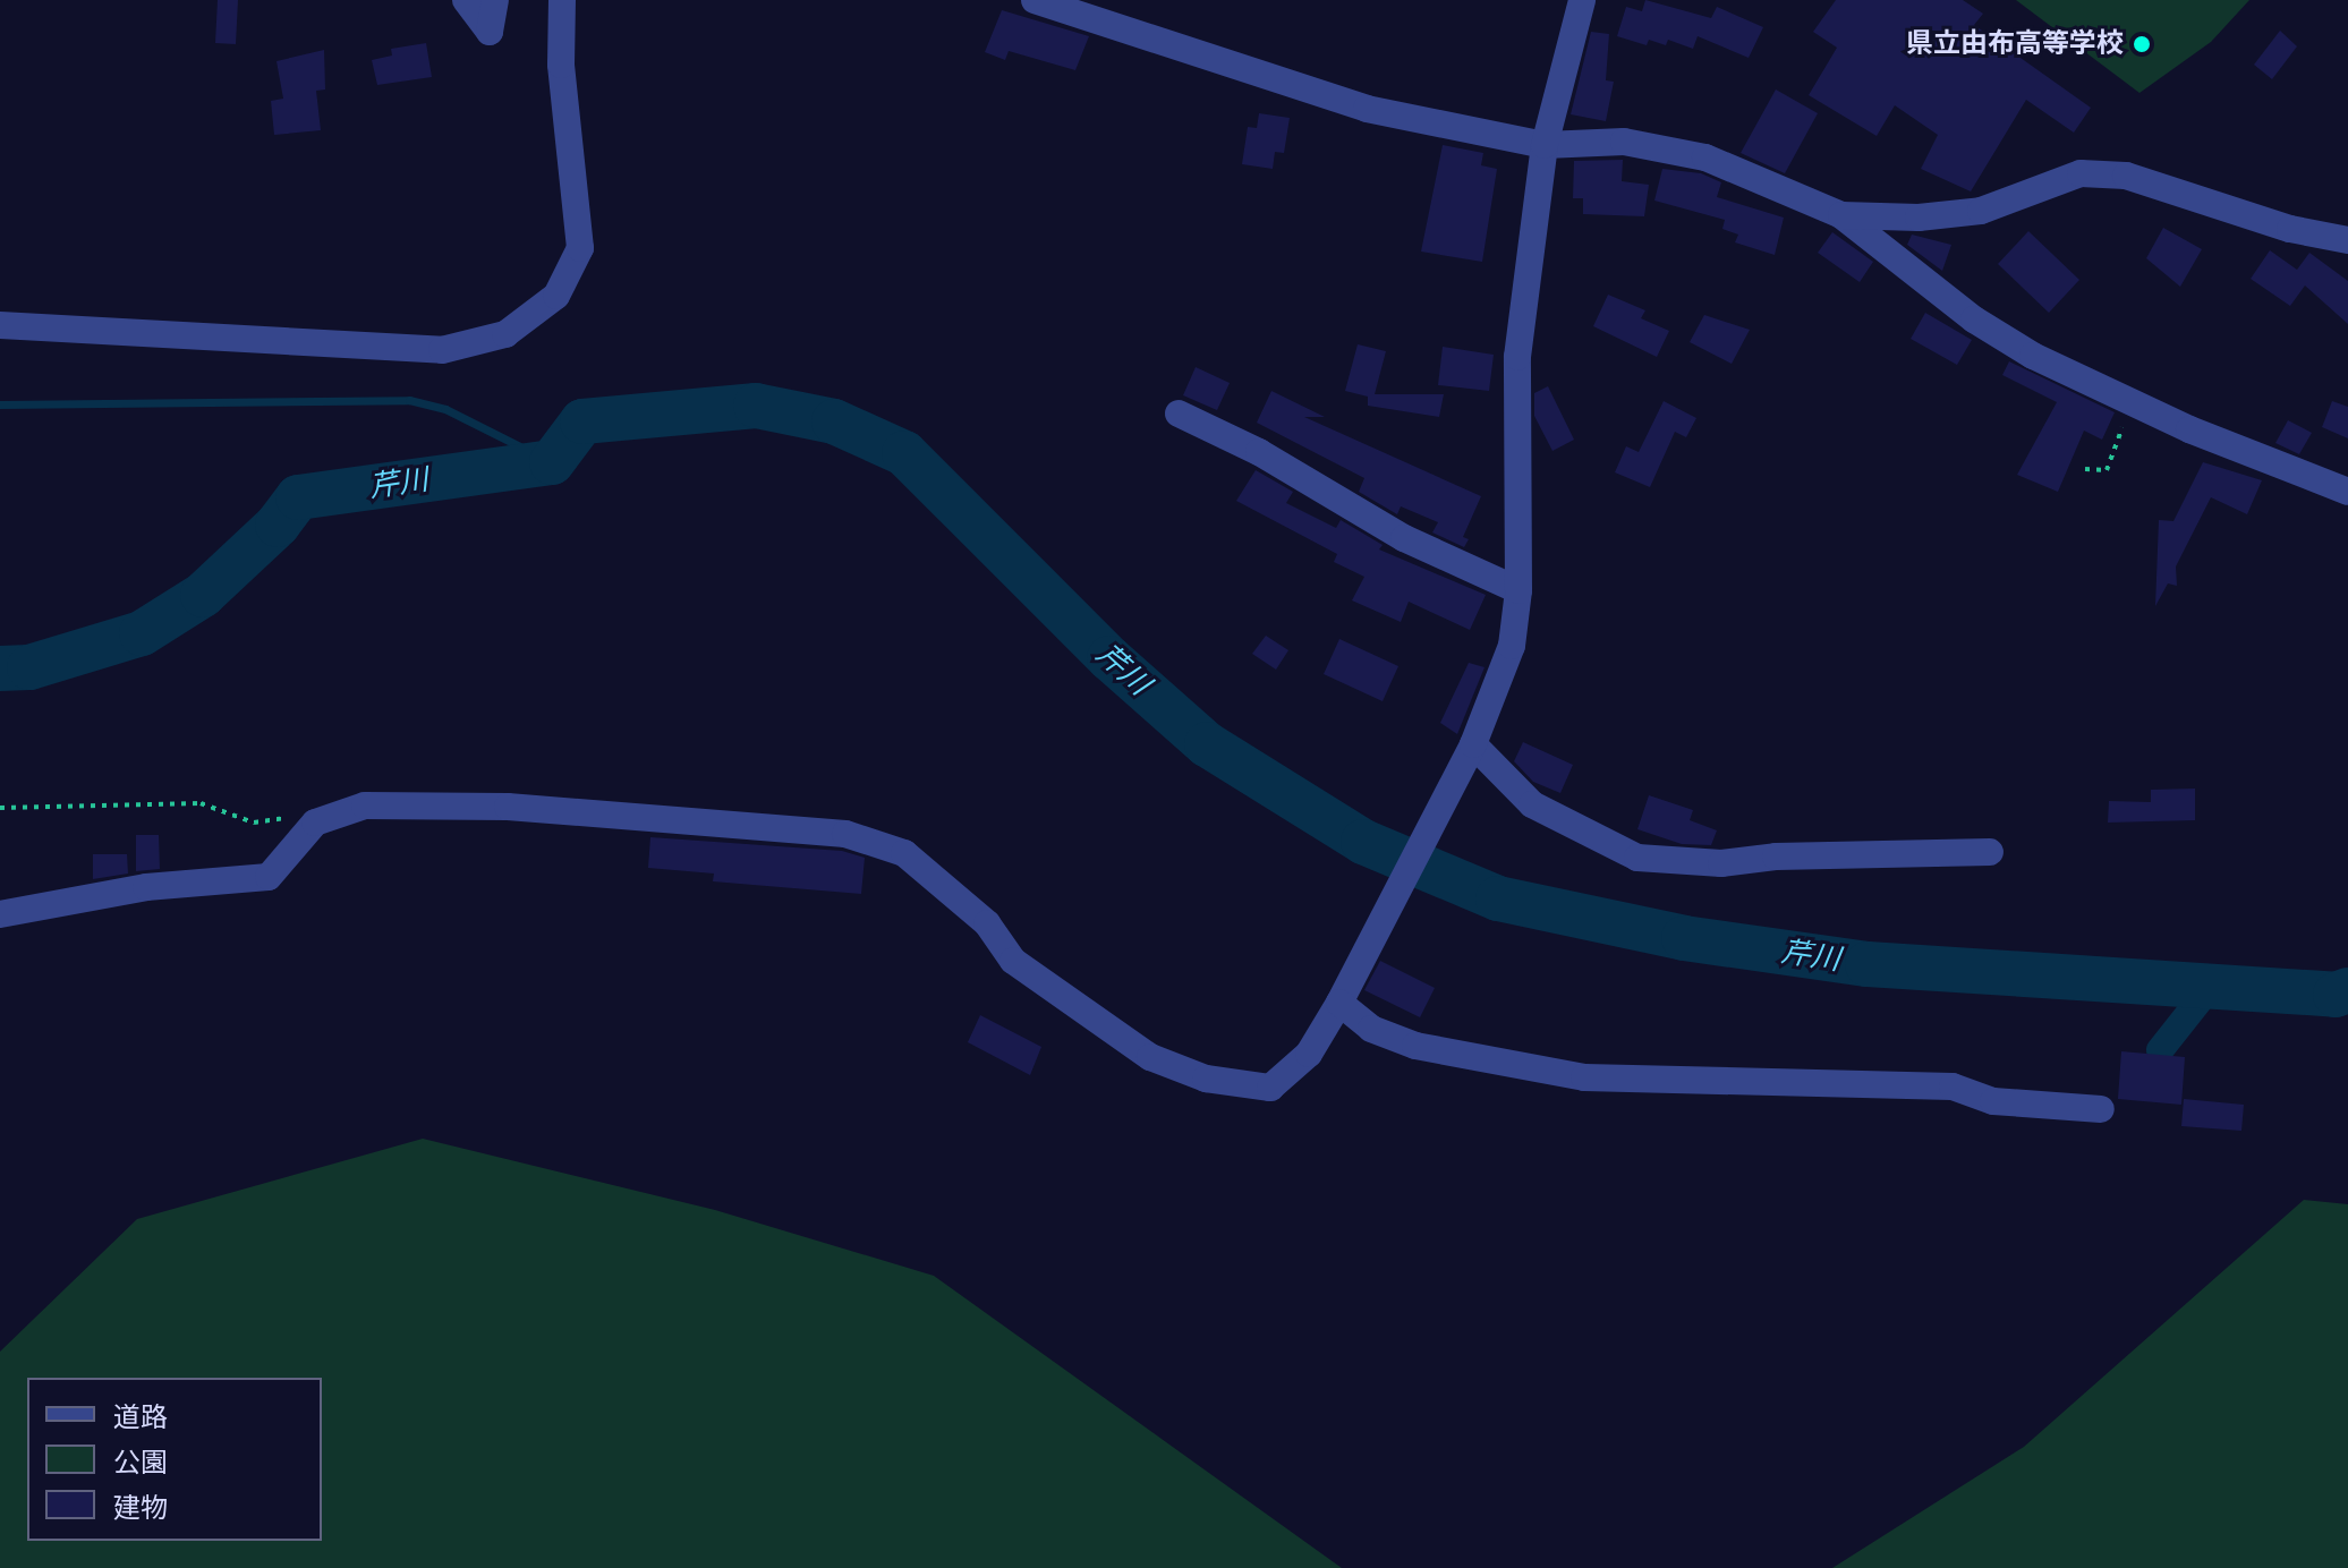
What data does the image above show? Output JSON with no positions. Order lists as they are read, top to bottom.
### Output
{
  "water": ["芹川"],
  "places": ["県立由布高等学校"],
  "legend": ["道路", "公園", "建物"]
}
